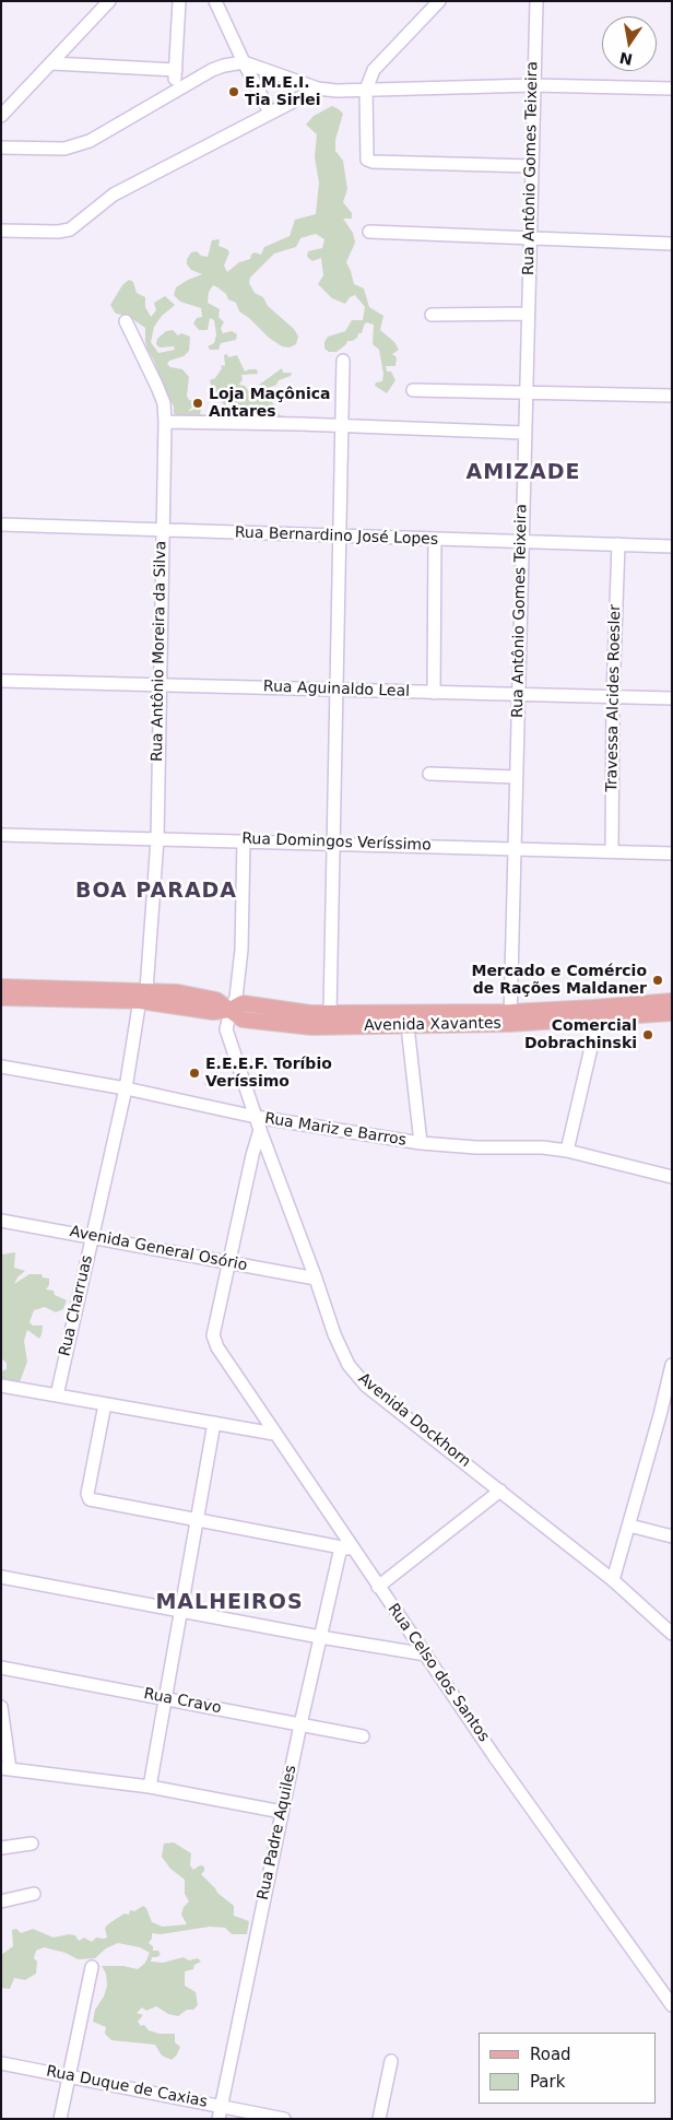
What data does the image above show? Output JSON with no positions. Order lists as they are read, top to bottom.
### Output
{
  "streets": {
    "main road": ["Avenida Xavantes"],
    "street": [
      "Rua Antônio Gomes Teixeira",
      "Rua Bernardino José Lopes",
      "Rua Antônio Moreira da Silva",
      "Rua Aguinaldo Leal",
      "Travessa Alcides Roesler",
      "Rua Domingos Veríssimo",
      "Rua Mariz e Barros",
      "Avenida General Osório",
      "Rua Charruas",
      "Avenida Dockhorn",
      "Rua Celso dos Santos",
      "Rua Cravo",
      "Rua Padre Aquiles",
      "Rua Duque de Caxias"
    ]
  },
  "crossings": [
    ["Rua Antônio Gomes Teixeira", "Rua Bernardino José Lopes"],
    ["Rua Antônio Gomes Teixeira", "Rua Aguinaldo Leal"],
    ["Rua Antônio Gomes Teixeira", "Rua Domingos Veríssimo"],
    ["Rua Antônio Gomes Teixeira", "Avenida Xavantes"],
    ["Rua Bernardino José Lopes", "Rua Antônio Moreira da Silva"],
    ["Rua Bernardino José Lopes", "Travessa Alcides Roesler"],
    ["Rua Antônio Moreira da Silva", "Rua Aguinaldo Leal"],
    ["Rua Antônio Moreira da Silva", "Rua Domingos Veríssimo"],
    ["Rua Antônio Moreira da Silva", "Avenida Xavantes"],
    ["Rua Antônio Moreira da Silva", "Rua Charruas"],
    ["Rua Aguinaldo Leal", "Travessa Alcides Roesler"],
    ["Travessa Alcides Roesler", "Rua Domingos Veríssimo"],
    ["Rua Domingos Veríssimo", "Avenida Dockhorn"],
    ["Avenida Xavantes", "Rua Charruas"],
    ["Avenida Xavantes", "Avenida Dockhorn"],
    ["Rua Mariz e Barros", "Rua Charruas"],
    ["Rua Mariz e Barros", "Avenida Dockhorn"],
    ["Avenida General Osório", "Rua Charruas"],
    ["Avenida General Osório", "Avenida Dockhorn"],
    ["Avenida General Osório", "Rua Celso dos Santos"],
    ["Rua Cravo", "Rua Padre Aquiles"],
    ["Rua Padre Aquiles", "Rua Duque de Caxias"]
  ],
  "districts": ["AMIZADE", "BOA PARADA", "MALHEIROS"],
  "places": [
    "E.M.E.I. Tia Sirlei",
    "Loja Maçônica Antares",
    "Mercado e Comércio de Rações Maldaner",
    "Comercial Dobrachinski",
    "E.E.E.F. Toríbio Veríssimo"
  ],
  "legend": ["Road", "Park"],
  "north": "bottom"
}
